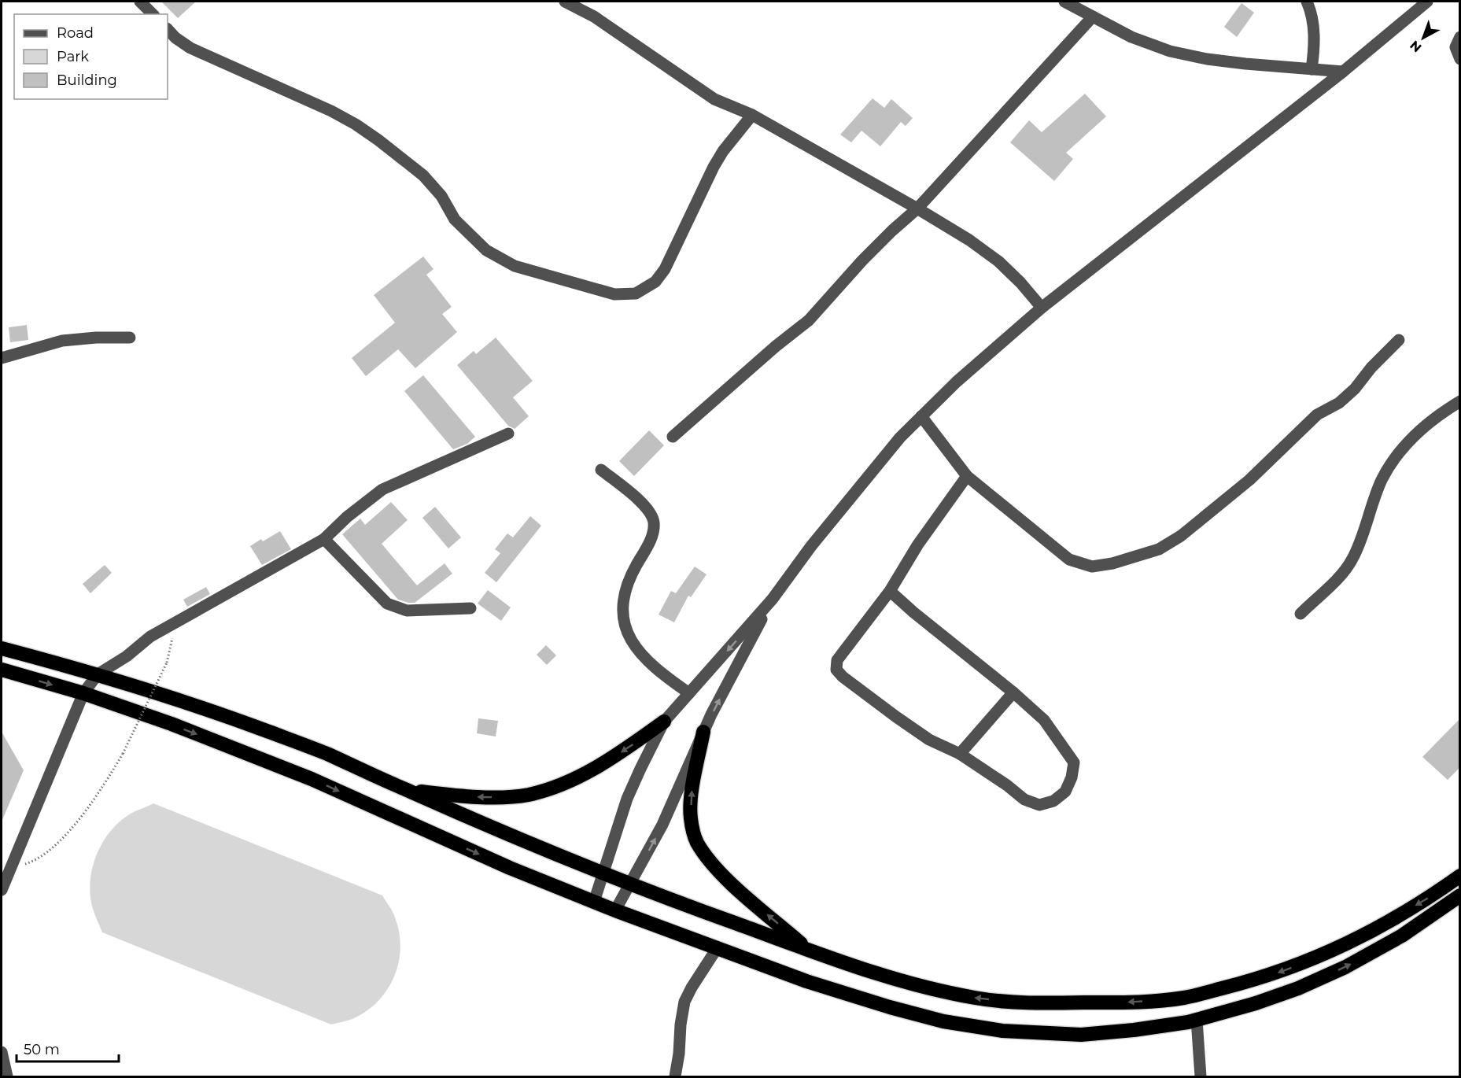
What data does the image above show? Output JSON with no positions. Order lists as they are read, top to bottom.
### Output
{
  "legend": ["Road", "Park", "Building"],
  "scale_bar": "50 m",
  "north": "bottom left"
}
